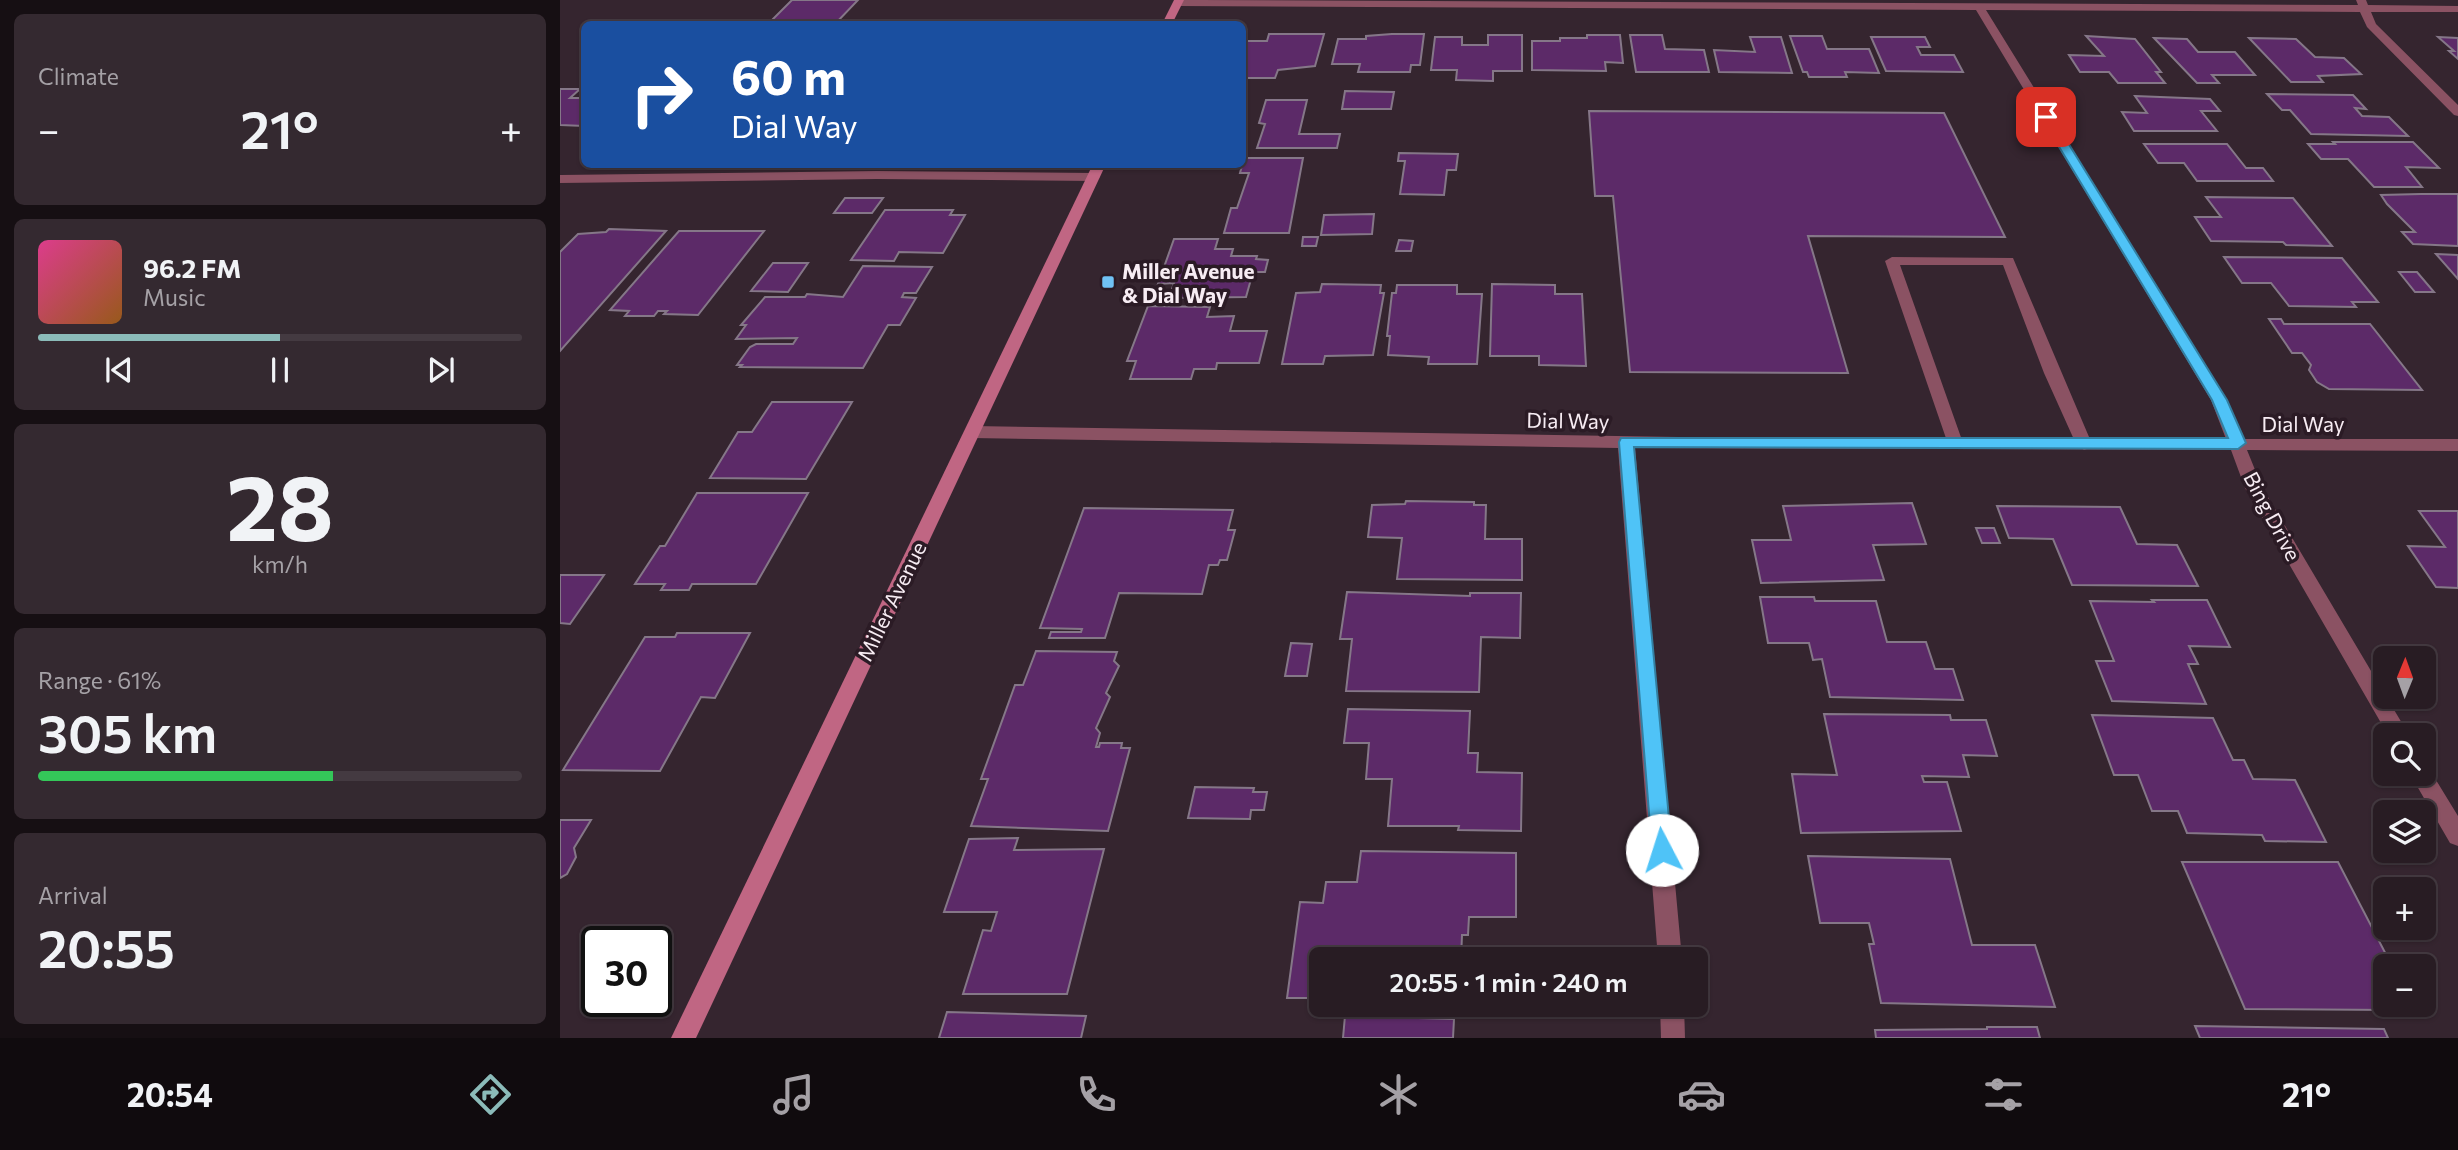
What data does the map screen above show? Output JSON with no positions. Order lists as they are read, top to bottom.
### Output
{
  "streets": {
    "main road": ["Miller Avenue"],
    "street": ["Dial Way", "Bing Drive"]
  },
  "crossings": [
    ["Dial Way", "Bing Drive"],
    ["Dial Way", "Miller Avenue"]
  ],
  "places": {
    "transit": ["Miller Avenue & Dial Way"]
  },
  "north": "top",
  "page": {
    "tile": [
      "Climate",
      ["28", "km/h"],
      ["Range · 61%", "305 km"],
      ["Arrival", "20:55"]
    ],
    "turn": ["60 m", "Dial Way"],
    "heat": ["−", "21°", "+"],
    "song": ["96.2 FM", "Music"],
    "map_buttons": ["+", "−"],
    "limit": "30",
    "trip": "20:55 · 1 min · 240 m",
    "tabs": ["20:54", "21°"]
  }
}
